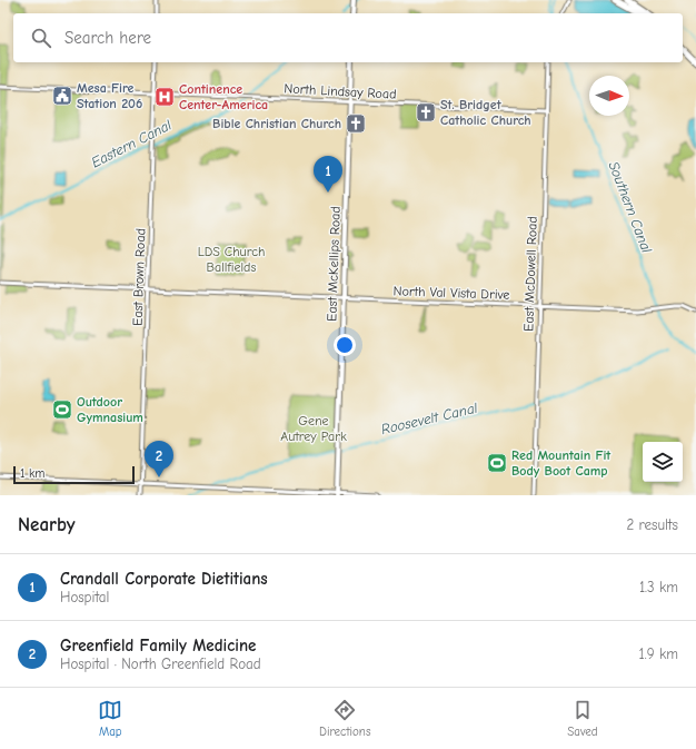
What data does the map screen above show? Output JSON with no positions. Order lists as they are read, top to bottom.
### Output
{
  "streets": {
    "main road": [
      "North Lindsay Road",
      "East McKellips Road",
      "East McDowell Road",
      "East Brown Road",
      "North Val Vista Drive"
    ]
  },
  "crossings": [
    ["North Lindsay Road", "East McKellips Road"],
    ["North Lindsay Road", "East McDowell Road"],
    ["North Lindsay Road", "East Brown Road"],
    ["East McKellips Road", "North Val Vista Drive"],
    ["East McDowell Road", "North Val Vista Drive"],
    ["East Brown Road", "North Val Vista Drive"]
  ],
  "water": ["Eastern Canal", "Southern Canal", "Roosevelt Canal"],
  "parks": ["LDS Church Ballfields", "Gene Autrey Park"],
  "places": {
    "public building": ["Mesa Fire Station 206"],
    "hospital": ["Continence Center-America"],
    "church": ["St. Bridget Catholic Church", "Bible Christian Church"],
    "sports": ["Outdoor Gymnasium", "Red Mountain Fit Body Boot Camp"]
  },
  "scale_bar": "1 km",
  "north": "right",
  "page": {
    "search": "Search here",
    "pins": ["1", "2"],
    "scale": "1 km",
    "heading": ["Nearby", "2 results"],
    "list": [
      {
        "mark": "1",
        "name": "Crandall Corporate Dietitians",
        "note": "Hospital",
        "value": "1.3 km"
      },
      {
        "mark": "2",
        "name": "Greenfield Family Medicine",
        "note": "Hospital · North Greenfield Road",
        "value": "1.9 km"
      }
    ],
    "nav": ["Map", "Directions", "Saved"]
  }
}
